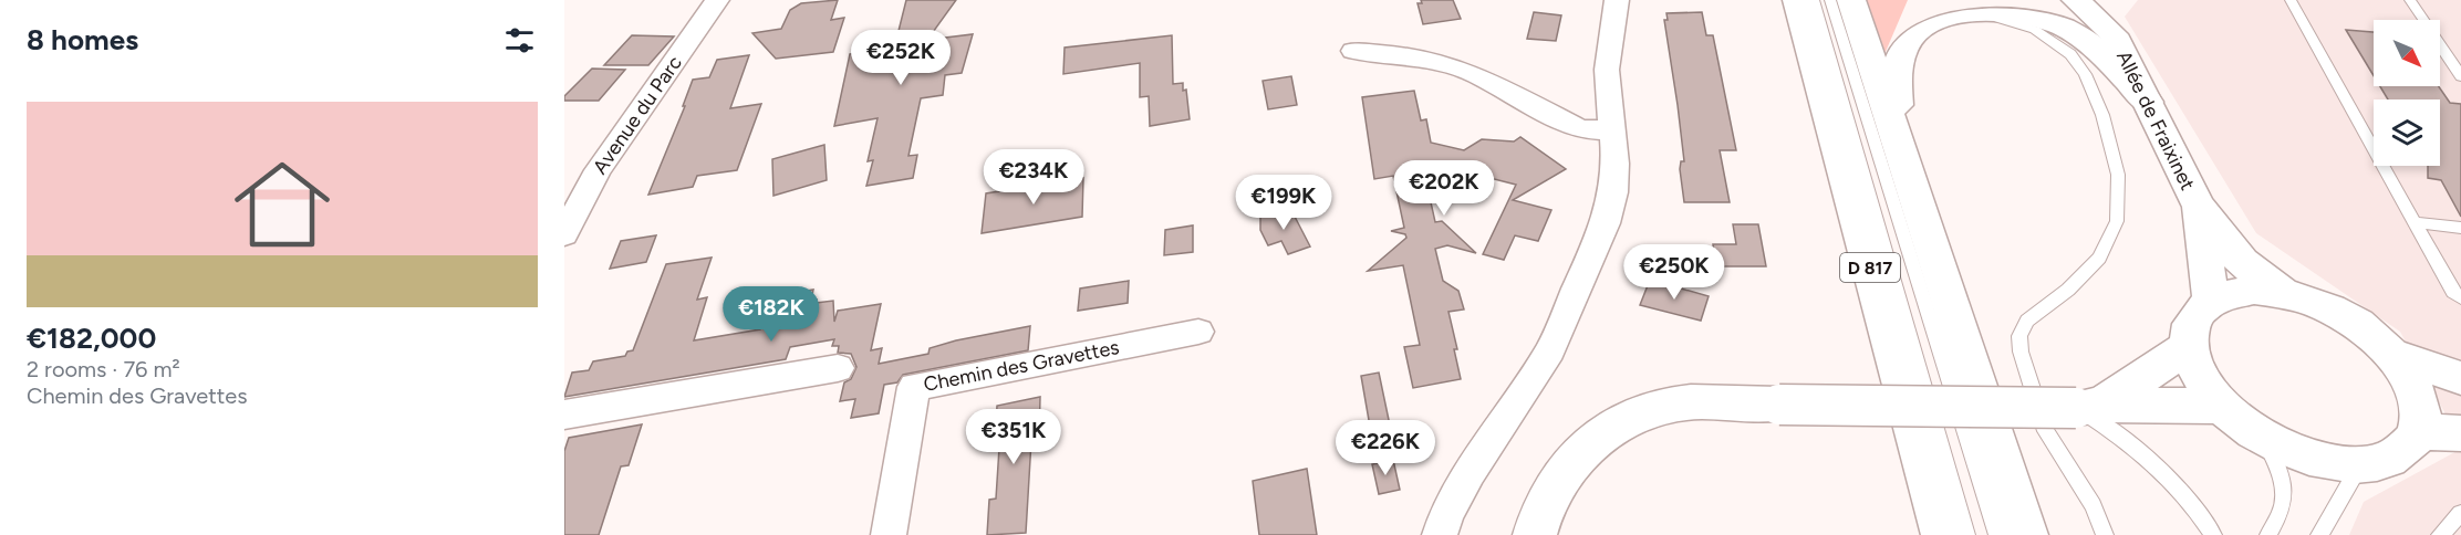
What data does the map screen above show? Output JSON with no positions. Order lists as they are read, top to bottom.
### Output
{
  "streets": {
    "street": [
      "Avenue du Parc",
      "Allée de Fraixinet",
      "D 817",
      "Chemin des Gravettes"
    ]
  },
  "north": "bottom right",
  "page": {
    "heading": "8 homes",
    "price": [
      "€252K",
      "€234K",
      "€202K",
      "€199K",
      "€250K",
      "€182K",
      "€351K",
      "€226K"
    ],
    "list": [
      {
        "name": "€182,000",
        "note": "2 rooms · 76 m² · Chemin des Gravettes"
      }
    ]
  }
}
